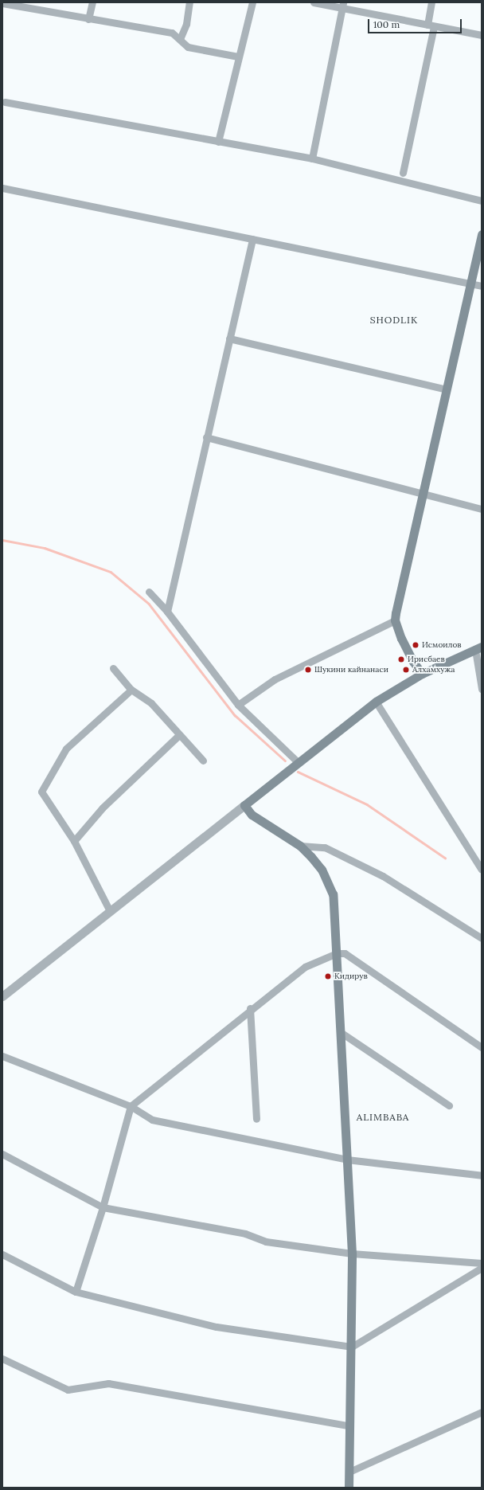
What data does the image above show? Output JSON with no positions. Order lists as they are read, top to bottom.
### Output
{
  "districts": ["SHODLIK", "ALIMBABA"],
  "places": [
    "Исмоилов",
    "Ирисбаев",
    "Шукини кайнанаси",
    "Алхамхужа",
    "Кидирув"
  ],
  "scale_bar": "100 m"
}
